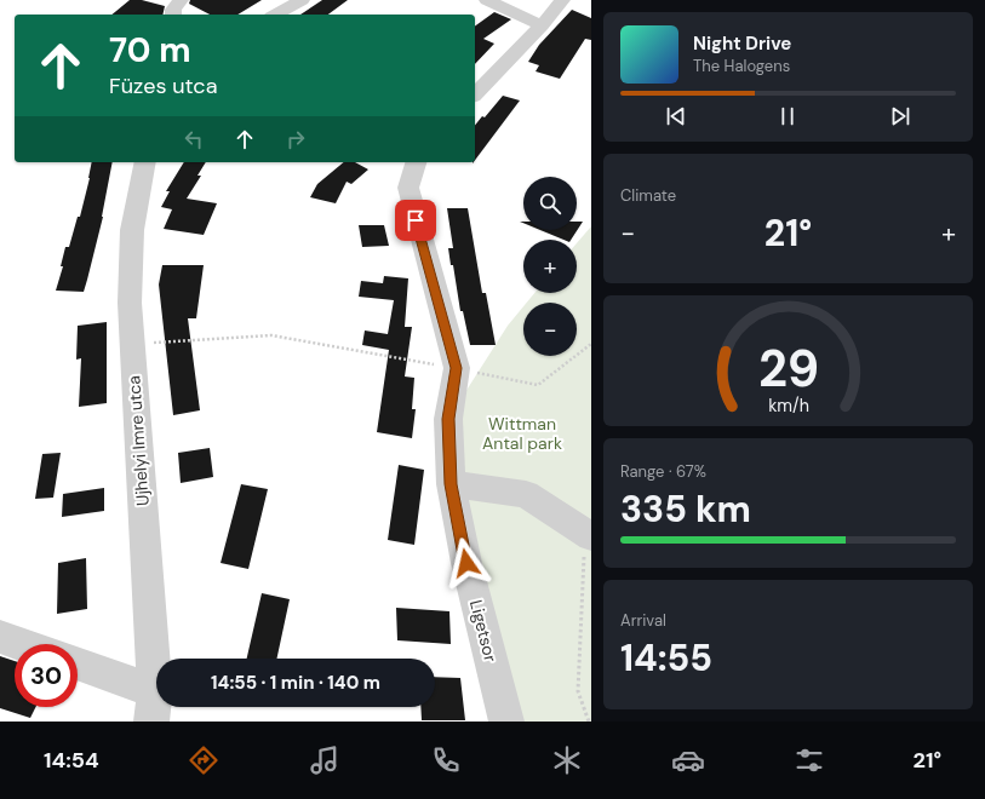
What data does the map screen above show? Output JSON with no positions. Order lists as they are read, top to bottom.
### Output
{
  "streets": {
    "street": ["Ujhelyi Imre utca", "Ligetsor"]
  },
  "parks": ["Wittman Antal park"],
  "page": {
    "turn": ["70 m", "Füzes utca"],
    "song": ["Night Drive", "The Halogens"],
    "tile": [
      "Climate",
      ["Range · 67%", "335 km"],
      ["Arrival", "14:55"]
    ],
    "map_buttons": ["+", "−"],
    "heat": ["−", "21°", "+"],
    "limit": "30",
    "trip": "14:55 · 1 min · 140 m",
    "tabs": ["14:54", "21°"],
    "gauge": ["29", "km/h"]
  }
}
